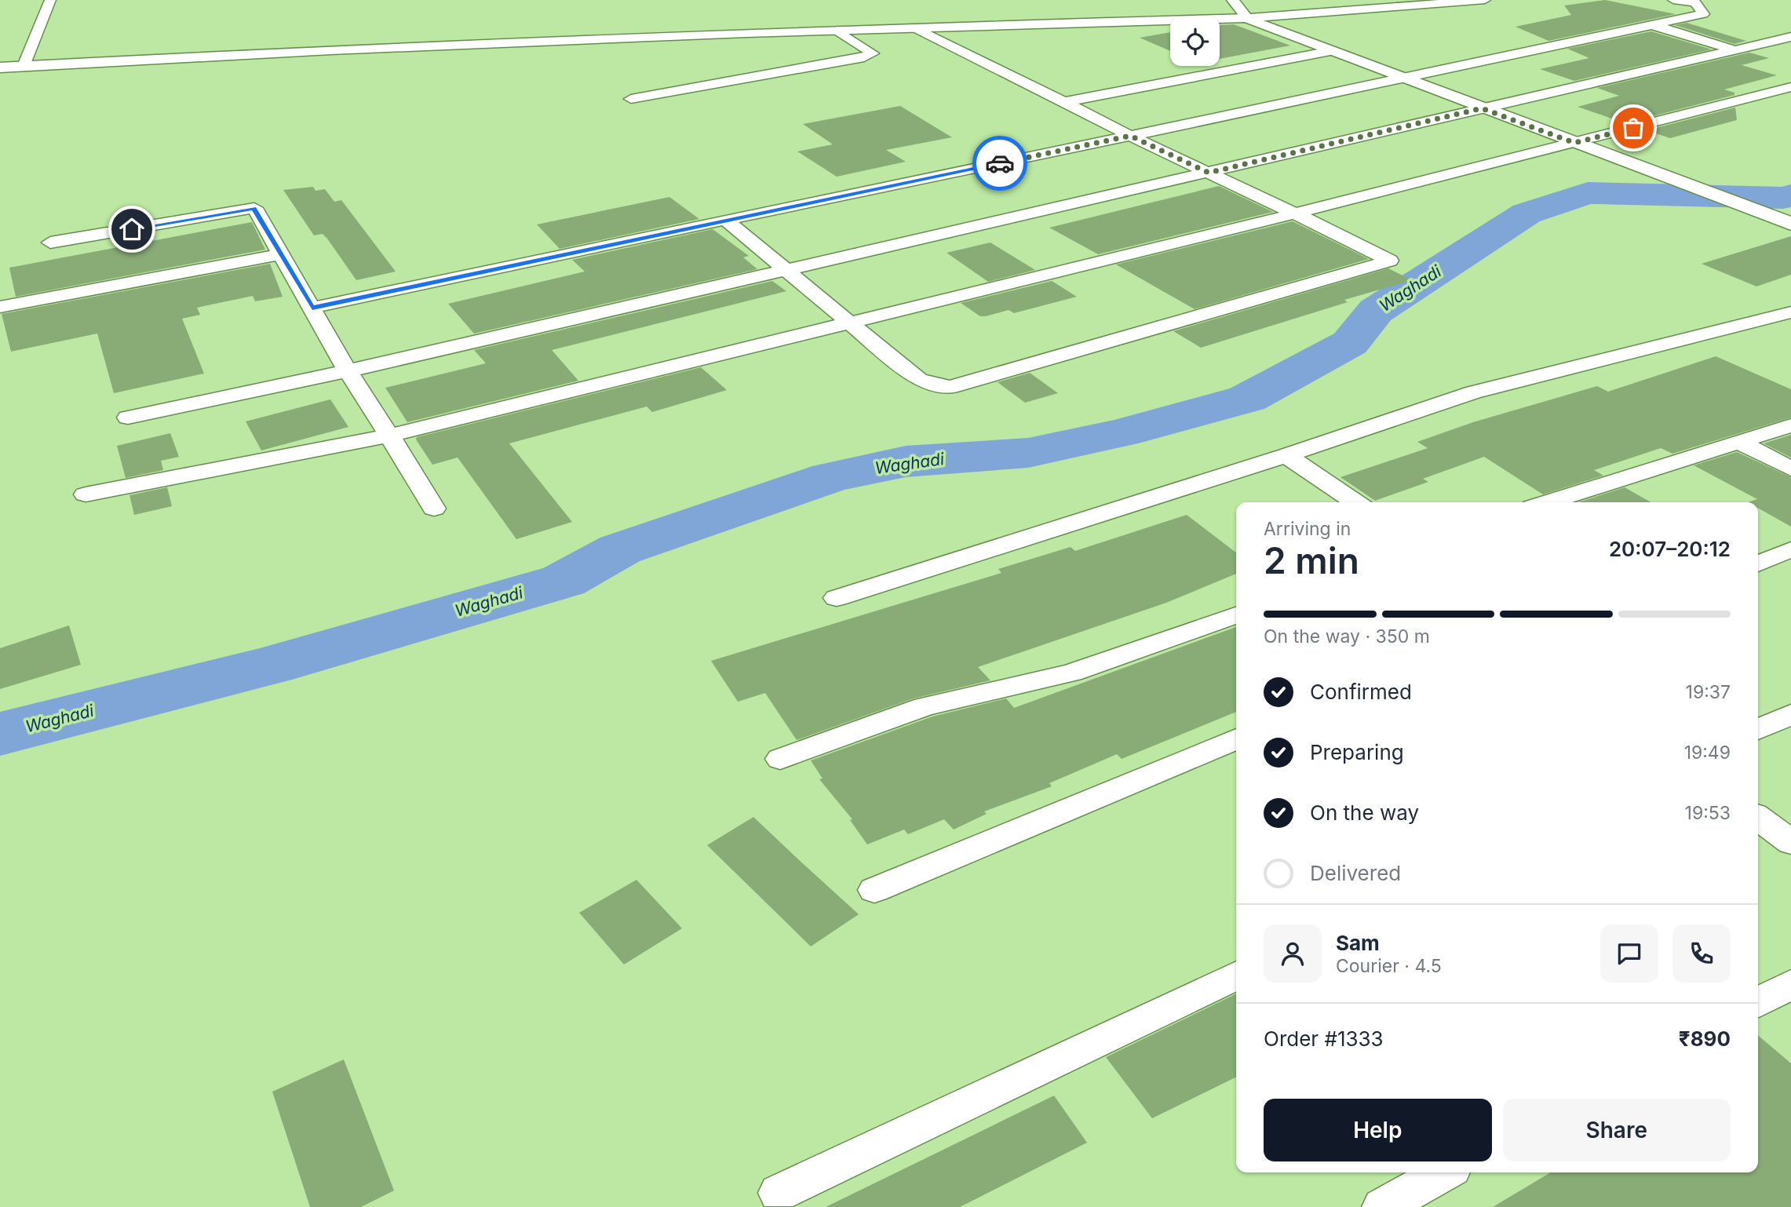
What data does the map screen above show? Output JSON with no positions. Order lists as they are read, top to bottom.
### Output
{
  "water": ["Waghadi"],
  "page": {
    "heading": ["2 min", "Arriving in", "20:07–20:12"],
    "panel": [
      "Sam",
      "Courier · 4.5",
      "Order #1333",
      "₹890"
    ],
    "bar": "On the way · 350 m",
    "list": [
      ["Confirmed", "19:37"],
      ["Preparing", "19:49"],
      ["On the way", "19:53"],
      "Delivered"
    ],
    "buttons": ["Help", "Share"]
  }
}
